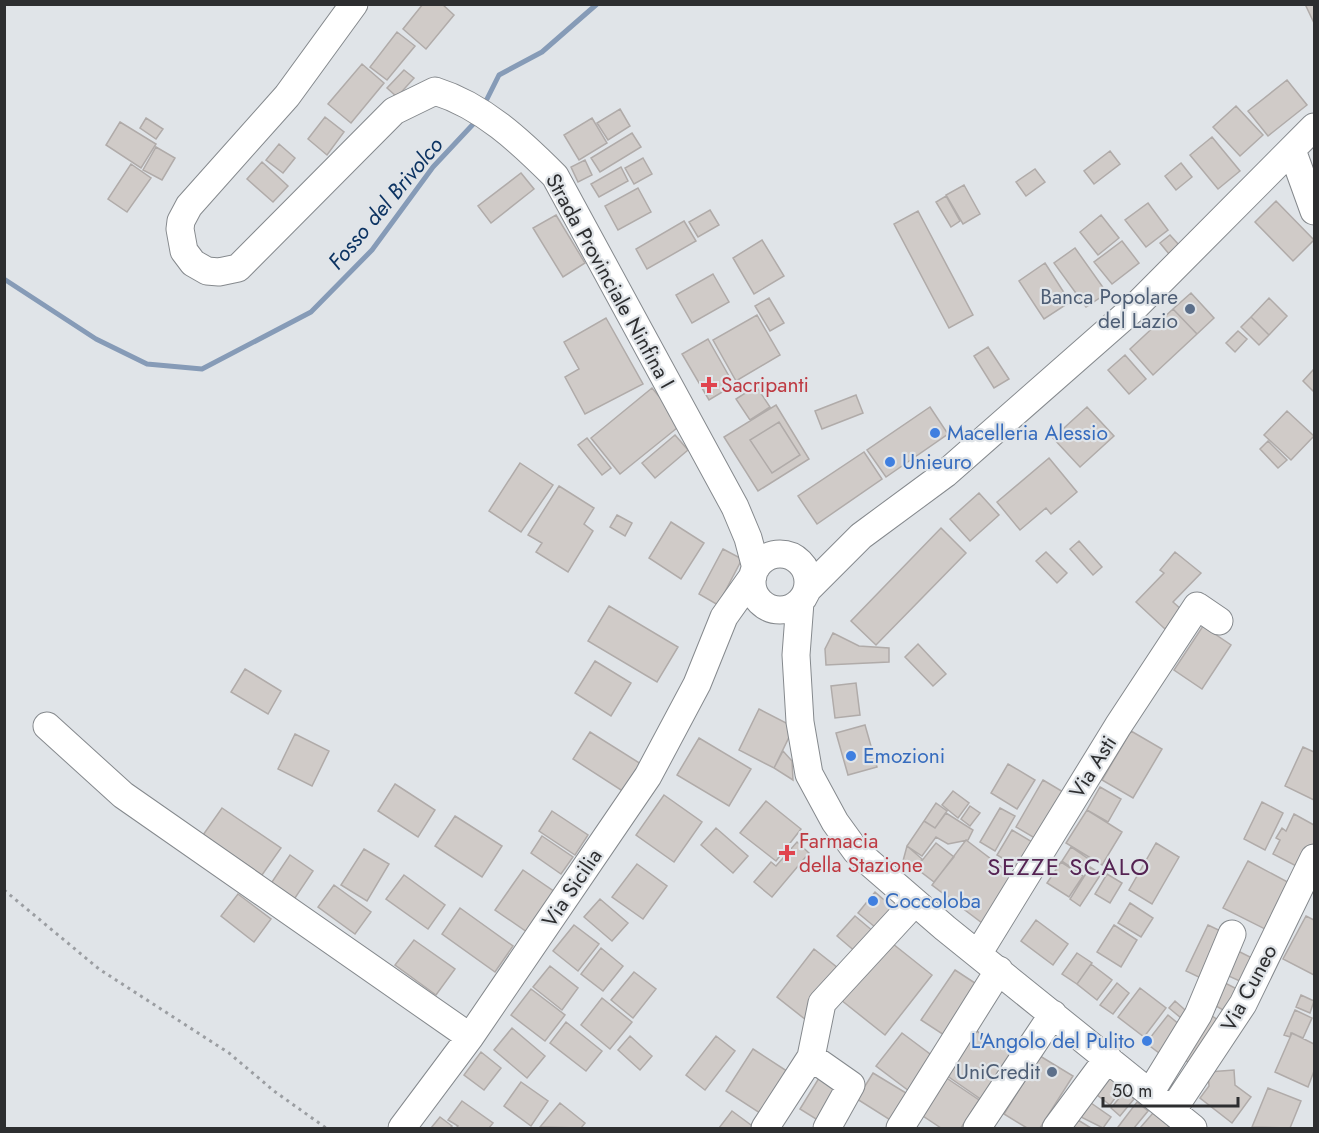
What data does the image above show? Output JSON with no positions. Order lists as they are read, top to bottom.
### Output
{
  "streets": {
    "street": [
      "Strada Provinciale Ninfina I",
      "Via Asti",
      "Via Sicilia",
      "Via Cuneo"
    ]
  },
  "crossings": [
    ["Strada Provinciale Ninfina I", "Via Sicilia"]
  ],
  "districts": ["SEZZE SCALO"],
  "water": ["Fosso del Brivolco"],
  "places": {
    "other": [
      "Banca Popolare del Lazio",
      "Macelleria Alessio",
      "Unieuro",
      "Emozioni",
      "Coccoloba",
      "L'Angolo del Pulito",
      "UniCredit"
    ],
    "health": ["Sacripanti", "Farmacia della Stazione"]
  },
  "scale_bar": "50 m"
}
